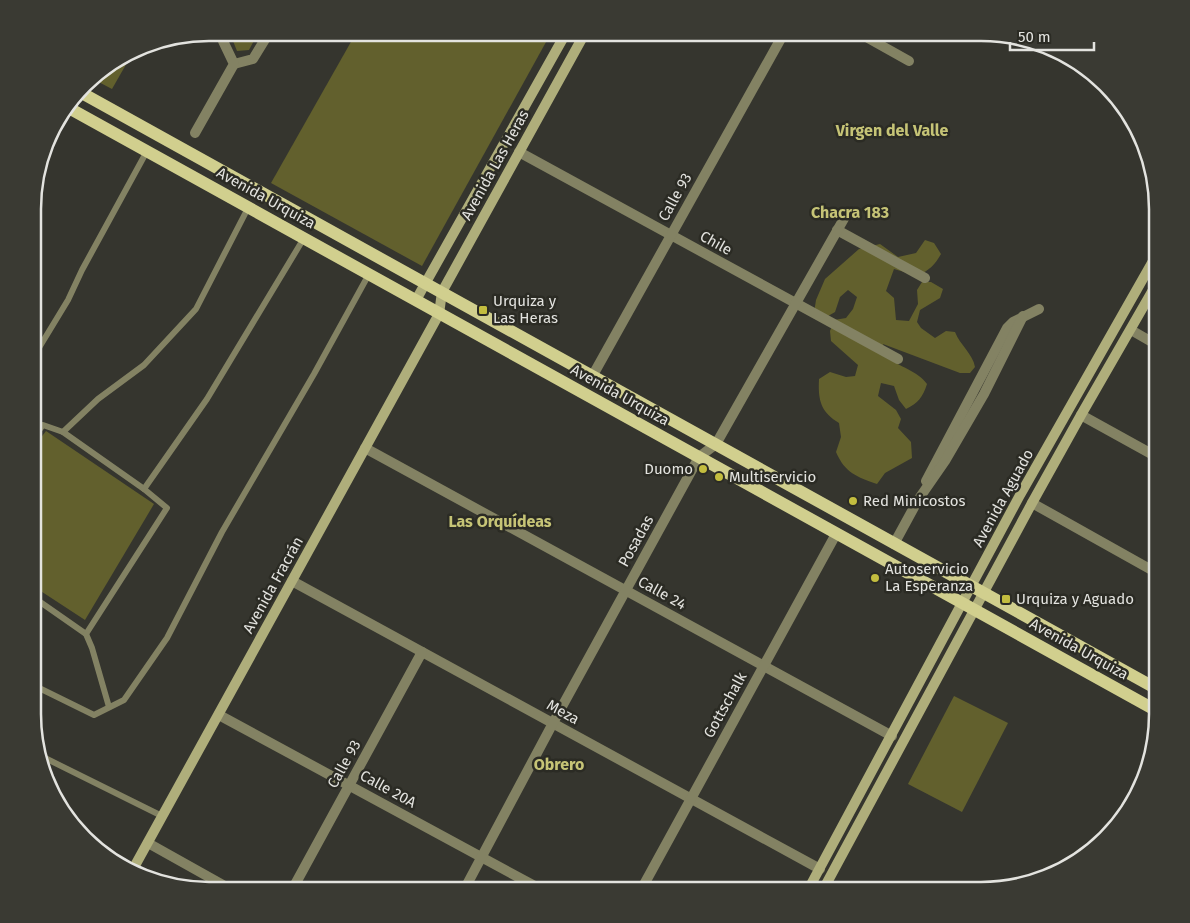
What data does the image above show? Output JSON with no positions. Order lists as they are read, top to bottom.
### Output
{
  "streets": {
    "main road": [
      "Avenida Las Heras",
      "Avenida Urquiza",
      "Avenida Aguado",
      "Avenida Fracrán"
    ],
    "street": [
      "Calle 93",
      "Chile",
      "Posadas",
      "Calle 24",
      "Gottschalk",
      "Meza",
      "Calle 20A"
    ]
  },
  "crossings": [
    ["Avenida Las Heras", "Avenida Urquiza"],
    ["Avenida Las Heras", "Chile"],
    ["Avenida Las Heras", "Avenida Fracrán"],
    ["Calle 93", "Avenida Urquiza"],
    ["Calle 93", "Chile"],
    ["Calle 93", "Meza"],
    ["Calle 93", "Calle 20A"],
    ["Avenida Urquiza", "Avenida Aguado"],
    ["Avenida Urquiza", "Posadas"],
    ["Avenida Urquiza", "Avenida Fracrán"],
    ["Avenida Urquiza", "Gottschalk"],
    ["Chile", "Posadas"],
    ["Avenida Aguado", "Calle 24"],
    ["Avenida Aguado", "Meza"],
    ["Posadas", "Calle 24"],
    ["Posadas", "Meza"],
    ["Posadas", "Calle 20A"],
    ["Avenida Fracrán", "Calle 24"],
    ["Avenida Fracrán", "Meza"],
    ["Avenida Fracrán", "Calle 20A"],
    ["Calle 24", "Gottschalk"],
    ["Gottschalk", "Meza"]
  ],
  "districts": [
    "Virgen del Valle",
    "Chacra 183",
    "Las Orquídeas",
    "Obrero"
  ],
  "places": {
    "transit": ["Urquiza y Las Heras", "Urquiza y Aguado"],
    "other": [
      "Duomo",
      "Multiservicio",
      "Red Minicostos",
      "Autoservicio La Esperanza"
    ]
  },
  "scale_bar": "50 m"
}
